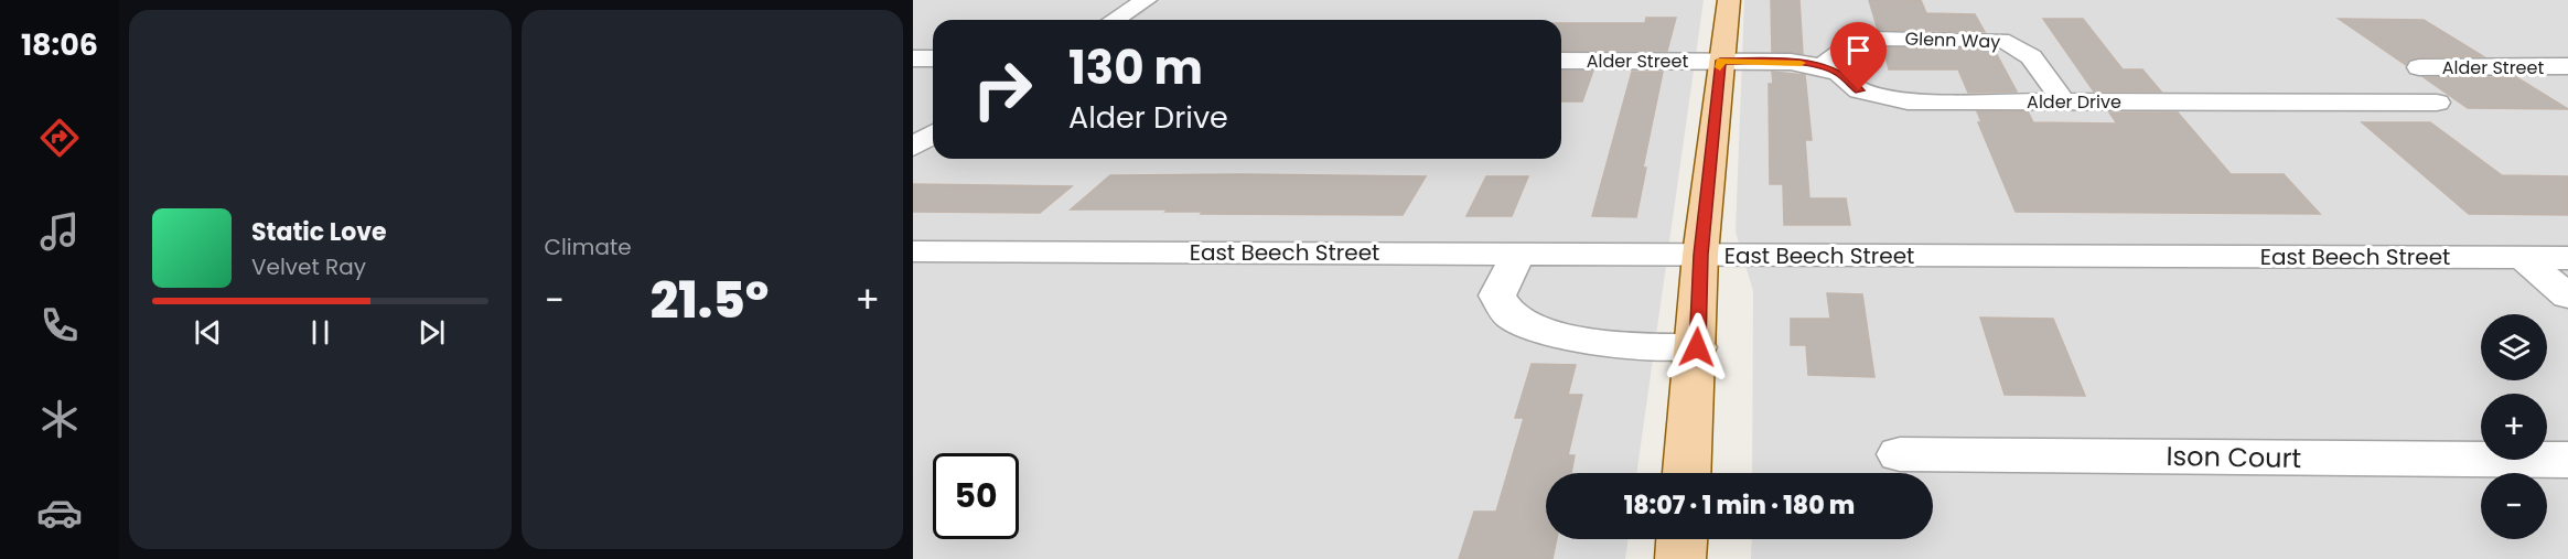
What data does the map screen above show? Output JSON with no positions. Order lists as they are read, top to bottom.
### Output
{
  "streets": {
    "street": [
      "Glenn Way",
      "Alder Street",
      "Alder Drive",
      "East Beech Street",
      "Ison Court"
    ]
  },
  "crossings": [
    ["Glenn Way", "Alder Drive"],
    ["Alder Street", "Alder Drive"]
  ],
  "page": {
    "tabs": "18:06",
    "tile": "Climate",
    "turn": ["130 m", "Alder Drive"],
    "song": ["Static Love", "Velvet Ray"],
    "heat": ["−", "21.5°", "+"],
    "map_buttons": ["+", "−"],
    "limit": "50",
    "trip": "18:07 · 1 min · 180 m"
  }
}
